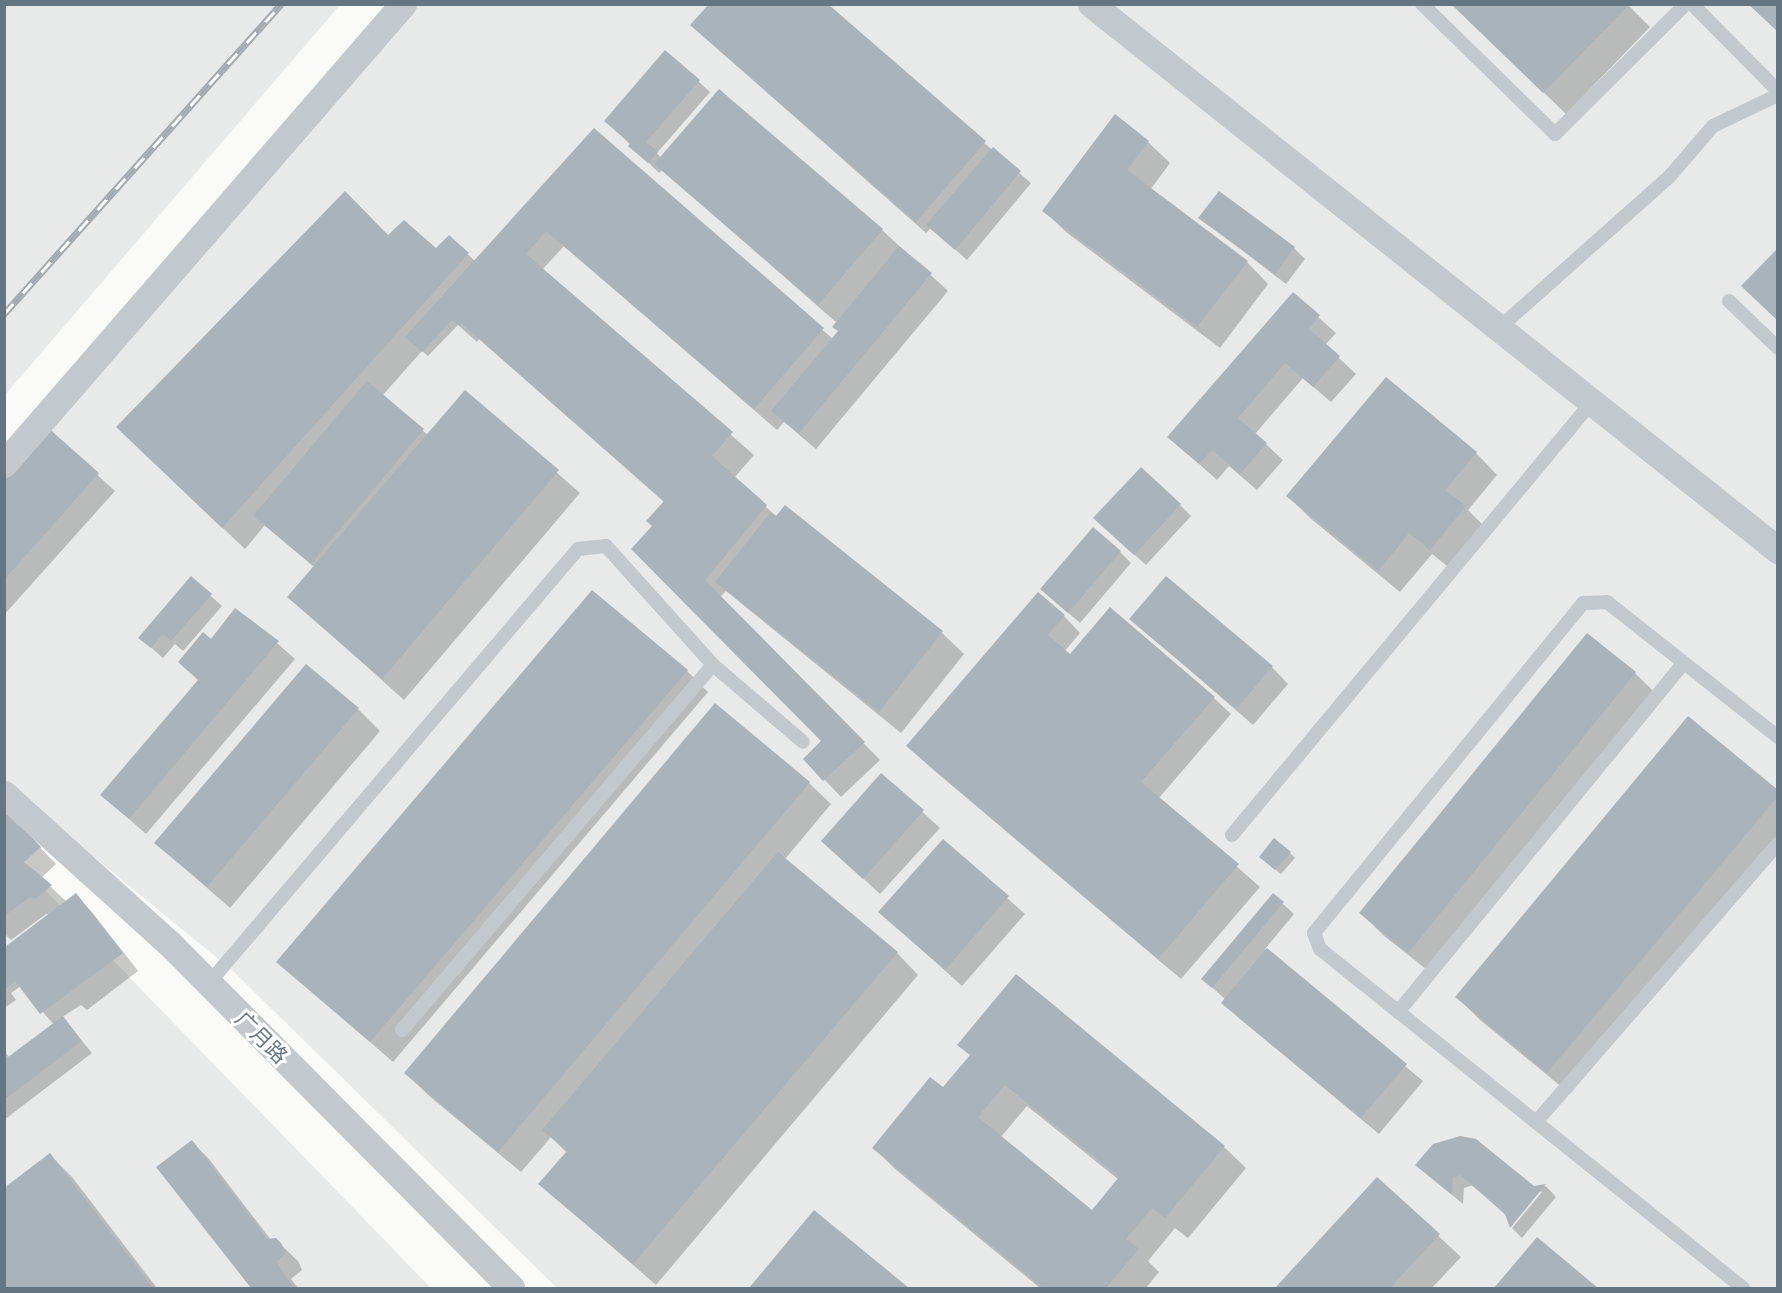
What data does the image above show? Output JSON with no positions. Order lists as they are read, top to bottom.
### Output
{
  "streets": {
    "street": ["广月路"]
  }
}
